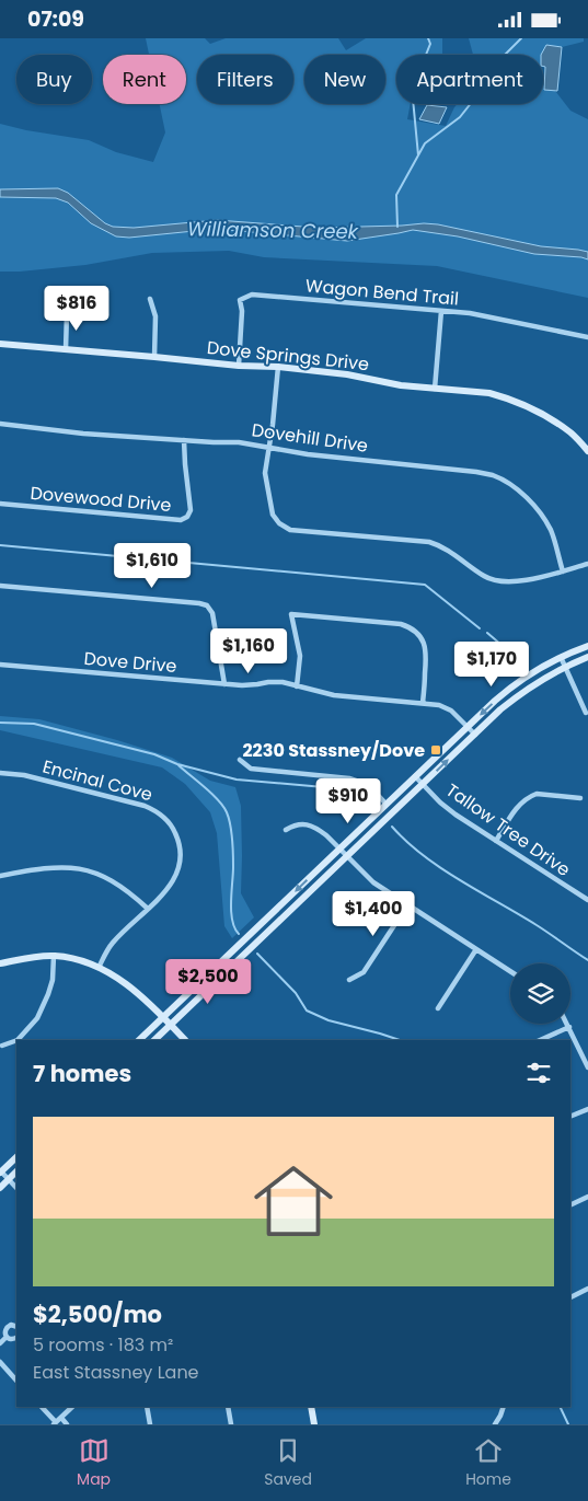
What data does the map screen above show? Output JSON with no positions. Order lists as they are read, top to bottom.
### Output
{
  "streets": {
    "main road": ["Dove Springs Drive"],
    "street": [
      "Wagon Bend Trail",
      "Dovehill Drive",
      "Dovewood Drive",
      "Dove Drive",
      "Encinal Cove",
      "Tallow Tree Drive"
    ]
  },
  "crossings": [
    ["Wagon Bend Trail", "Dove Springs Drive"],
    ["Dovehill Drive", "Dovewood Drive"]
  ],
  "water": ["Williamson Creek"],
  "places": {
    "transit": ["2230 Stassney/Dove"]
  },
  "page": {
    "status": "07:09",
    "chip": [
      "Buy",
      "Rent",
      "Filters",
      "New",
      "Apartment"
    ],
    "price": [
      "$816",
      "$1,610",
      "$1,160",
      "$1,170",
      "$910",
      "$1,400",
      "$2,500"
    ],
    "heading": "7 homes",
    "list": [
      {
        "name": "$2,500/mo",
        "note": "5 rooms · 183 m² · East Stassney Lane"
      }
    ],
    "tabs": ["Map", "Saved", "Home"]
  }
}
